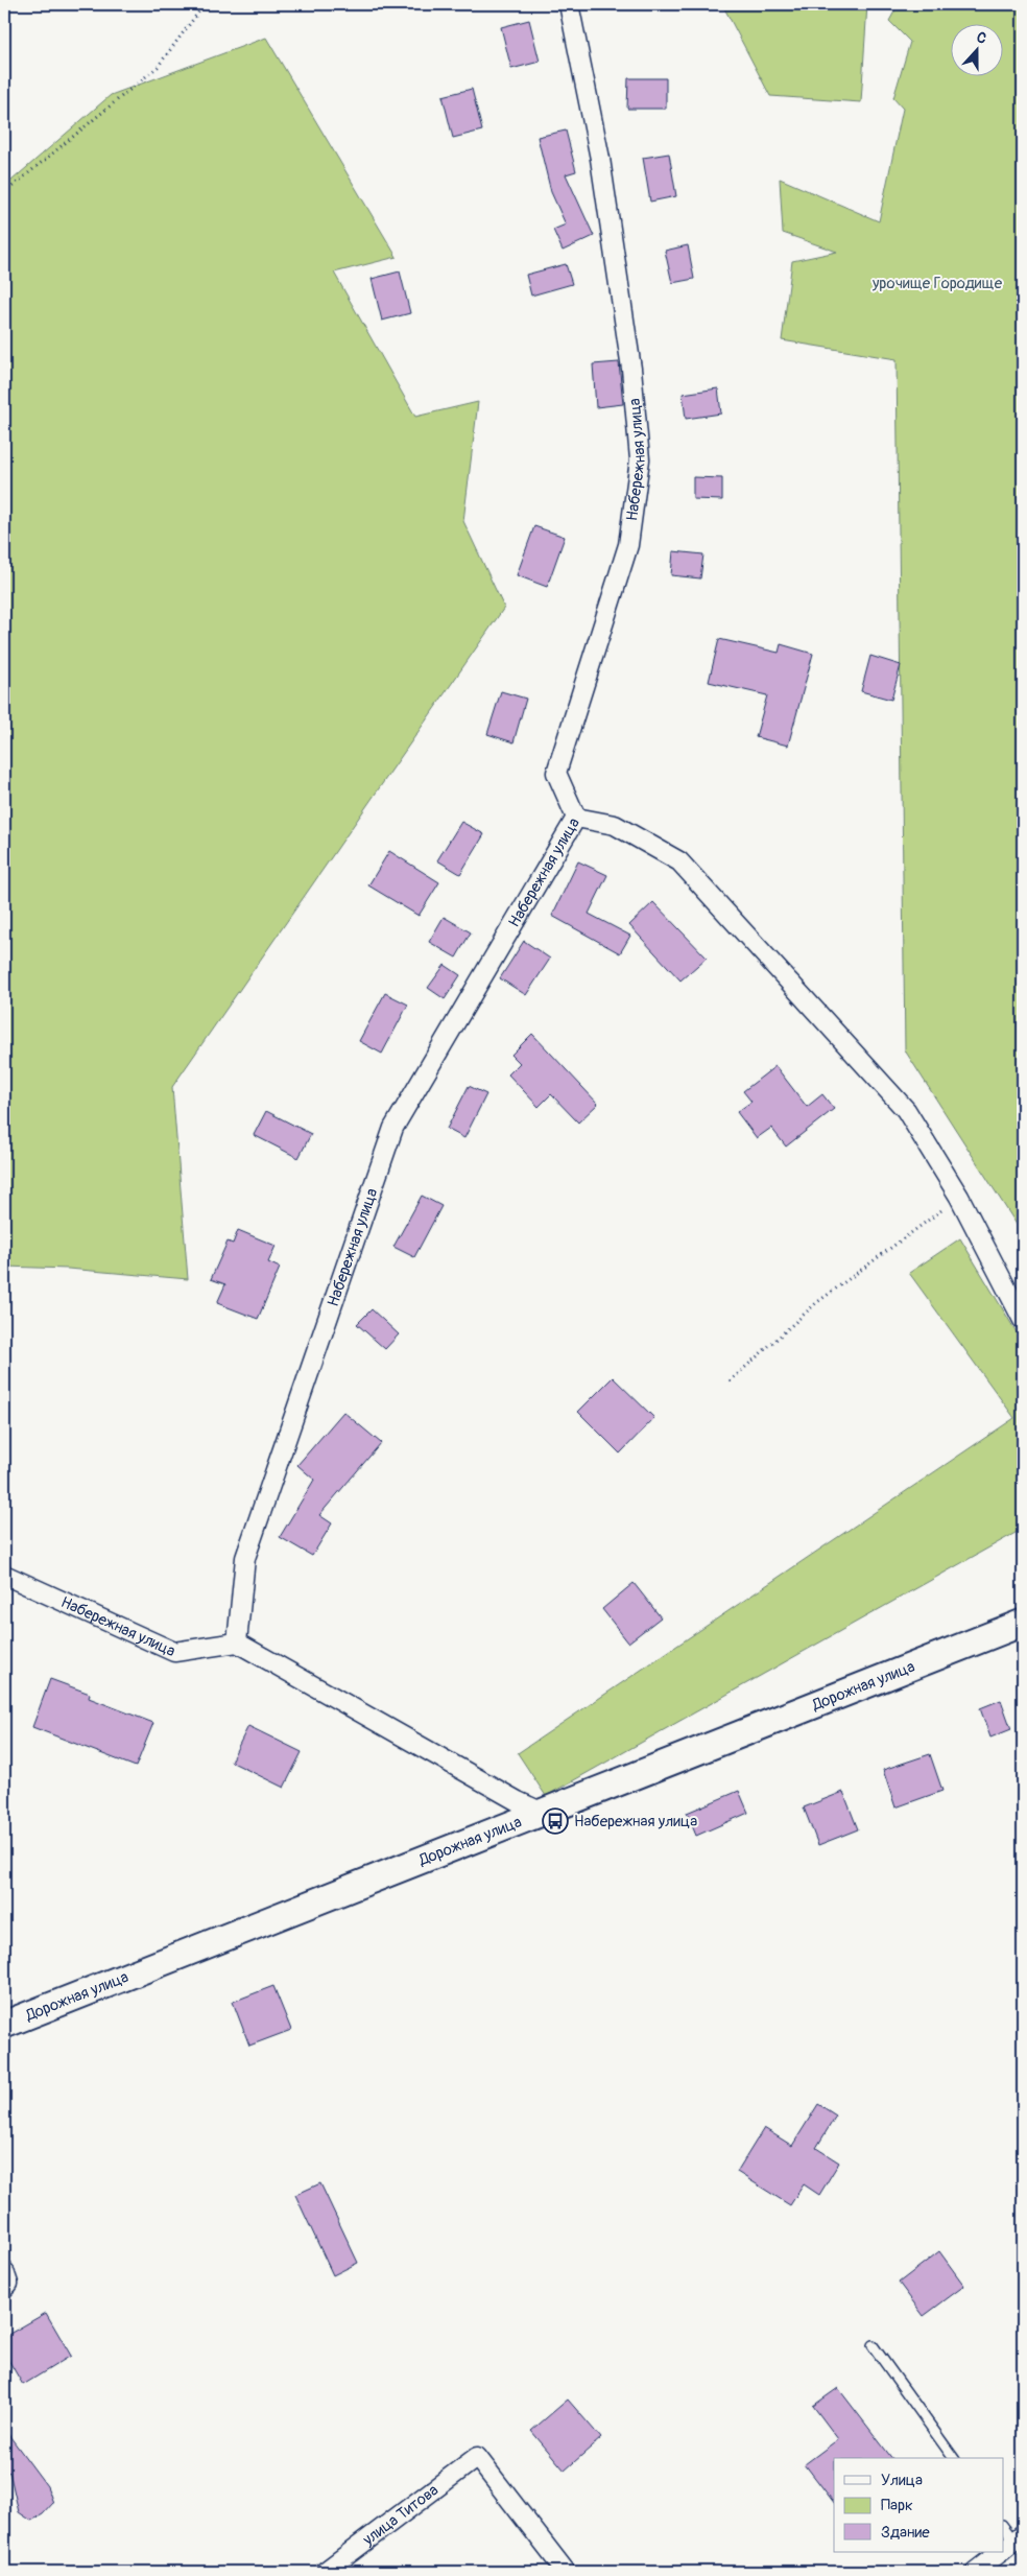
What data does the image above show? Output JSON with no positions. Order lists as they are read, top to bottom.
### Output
{
  "streets": {
    "street": ["Набережная улица", "Дорожная улица", "улица Титова"]
  },
  "parks": ["урочище Городище"],
  "places": {
    "bus stop": ["Набережная улица"]
  },
  "legend": ["Улица", "Парк", "Здание"],
  "north": "top"
}
